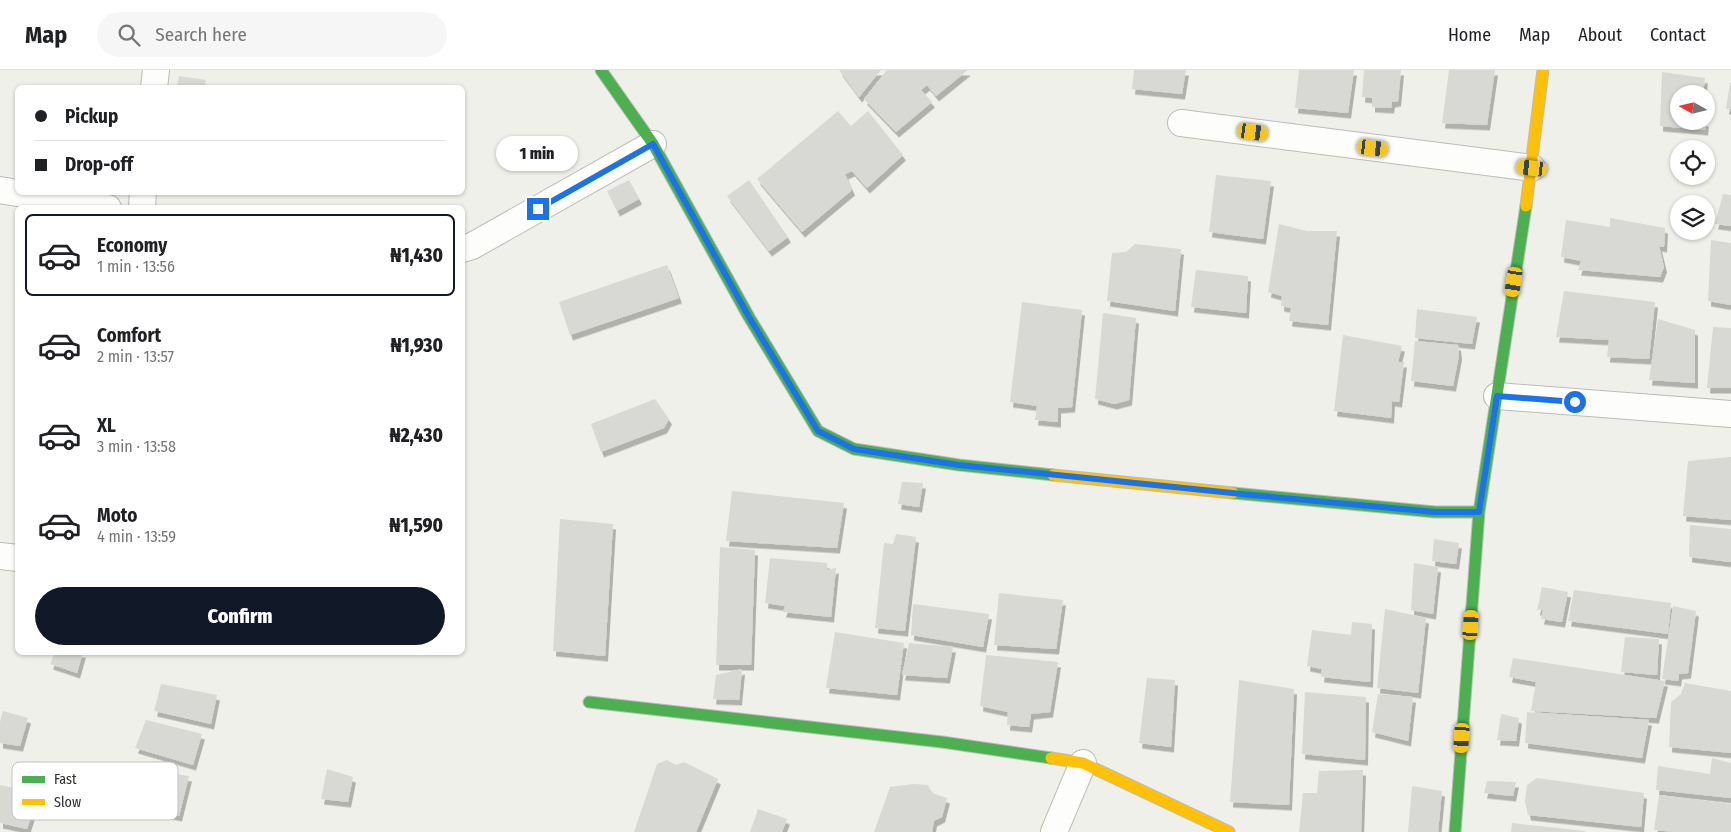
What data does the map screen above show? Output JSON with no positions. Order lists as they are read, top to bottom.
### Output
{
  "legend": ["Fast", "Slow"],
  "north": "left",
  "page": {
    "header": "Map",
    "search": "Search here",
    "nav": [
      "Home",
      "Map",
      "About",
      "Contact"
    ],
    "banner": ["Pickup", "Drop-off"],
    "bubble": "1 min",
    "list": [
      {
        "name": "Economy",
        "note": "1 min · 13:56",
        "value": "₦1,430"
      },
      {
        "name": "Comfort",
        "note": "2 min · 13:57",
        "value": "₦1,930"
      },
      {
        "name": "XL",
        "note": "3 min · 13:58",
        "value": "₦2,430"
      },
      {
        "name": "Moto",
        "note": "4 min · 13:59",
        "value": "₦1,590"
      }
    ],
    "buttons": "Confirm"
  }
}
